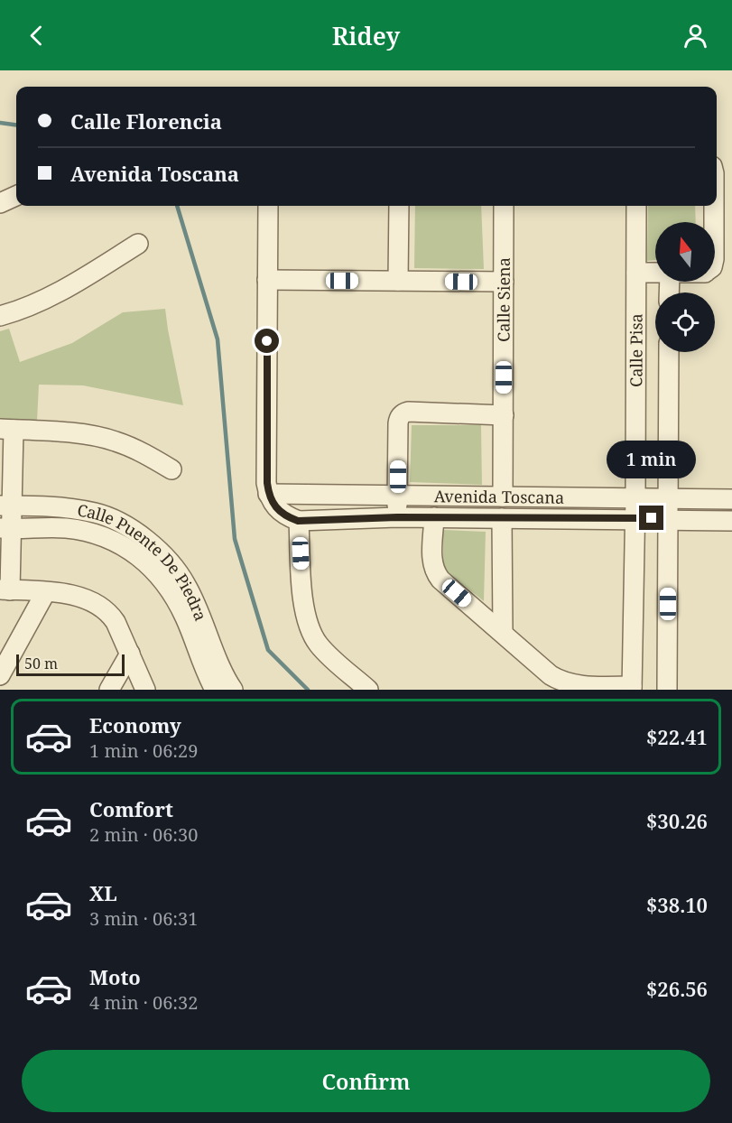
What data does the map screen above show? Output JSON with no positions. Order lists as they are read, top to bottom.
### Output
{
  "streets": {
    "street": [
      "Calle Siena",
      "Calle Pisa",
      "Avenida Toscana",
      "Calle Puente De Piedra"
    ]
  },
  "crossings": [
    ["Calle Siena", "Avenida Toscana"],
    ["Calle Pisa", "Avenida Toscana"]
  ],
  "scale_bar": "50 m",
  "north": "top",
  "page": {
    "header": "Ridey",
    "banner": ["Calle Florencia", "Avenida Toscana"],
    "bubble": "1 min",
    "scale": "50 m",
    "list": [
      {
        "name": "Economy",
        "note": "1 min · 06:29",
        "value": "$22.41"
      },
      {
        "name": "Comfort",
        "note": "2 min · 06:30",
        "value": "$30.26"
      },
      {
        "name": "XL",
        "note": "3 min · 06:31",
        "value": "$38.10"
      },
      {
        "name": "Moto",
        "note": "4 min · 06:32",
        "value": "$26.56"
      }
    ],
    "buttons": "Confirm"
  }
}
